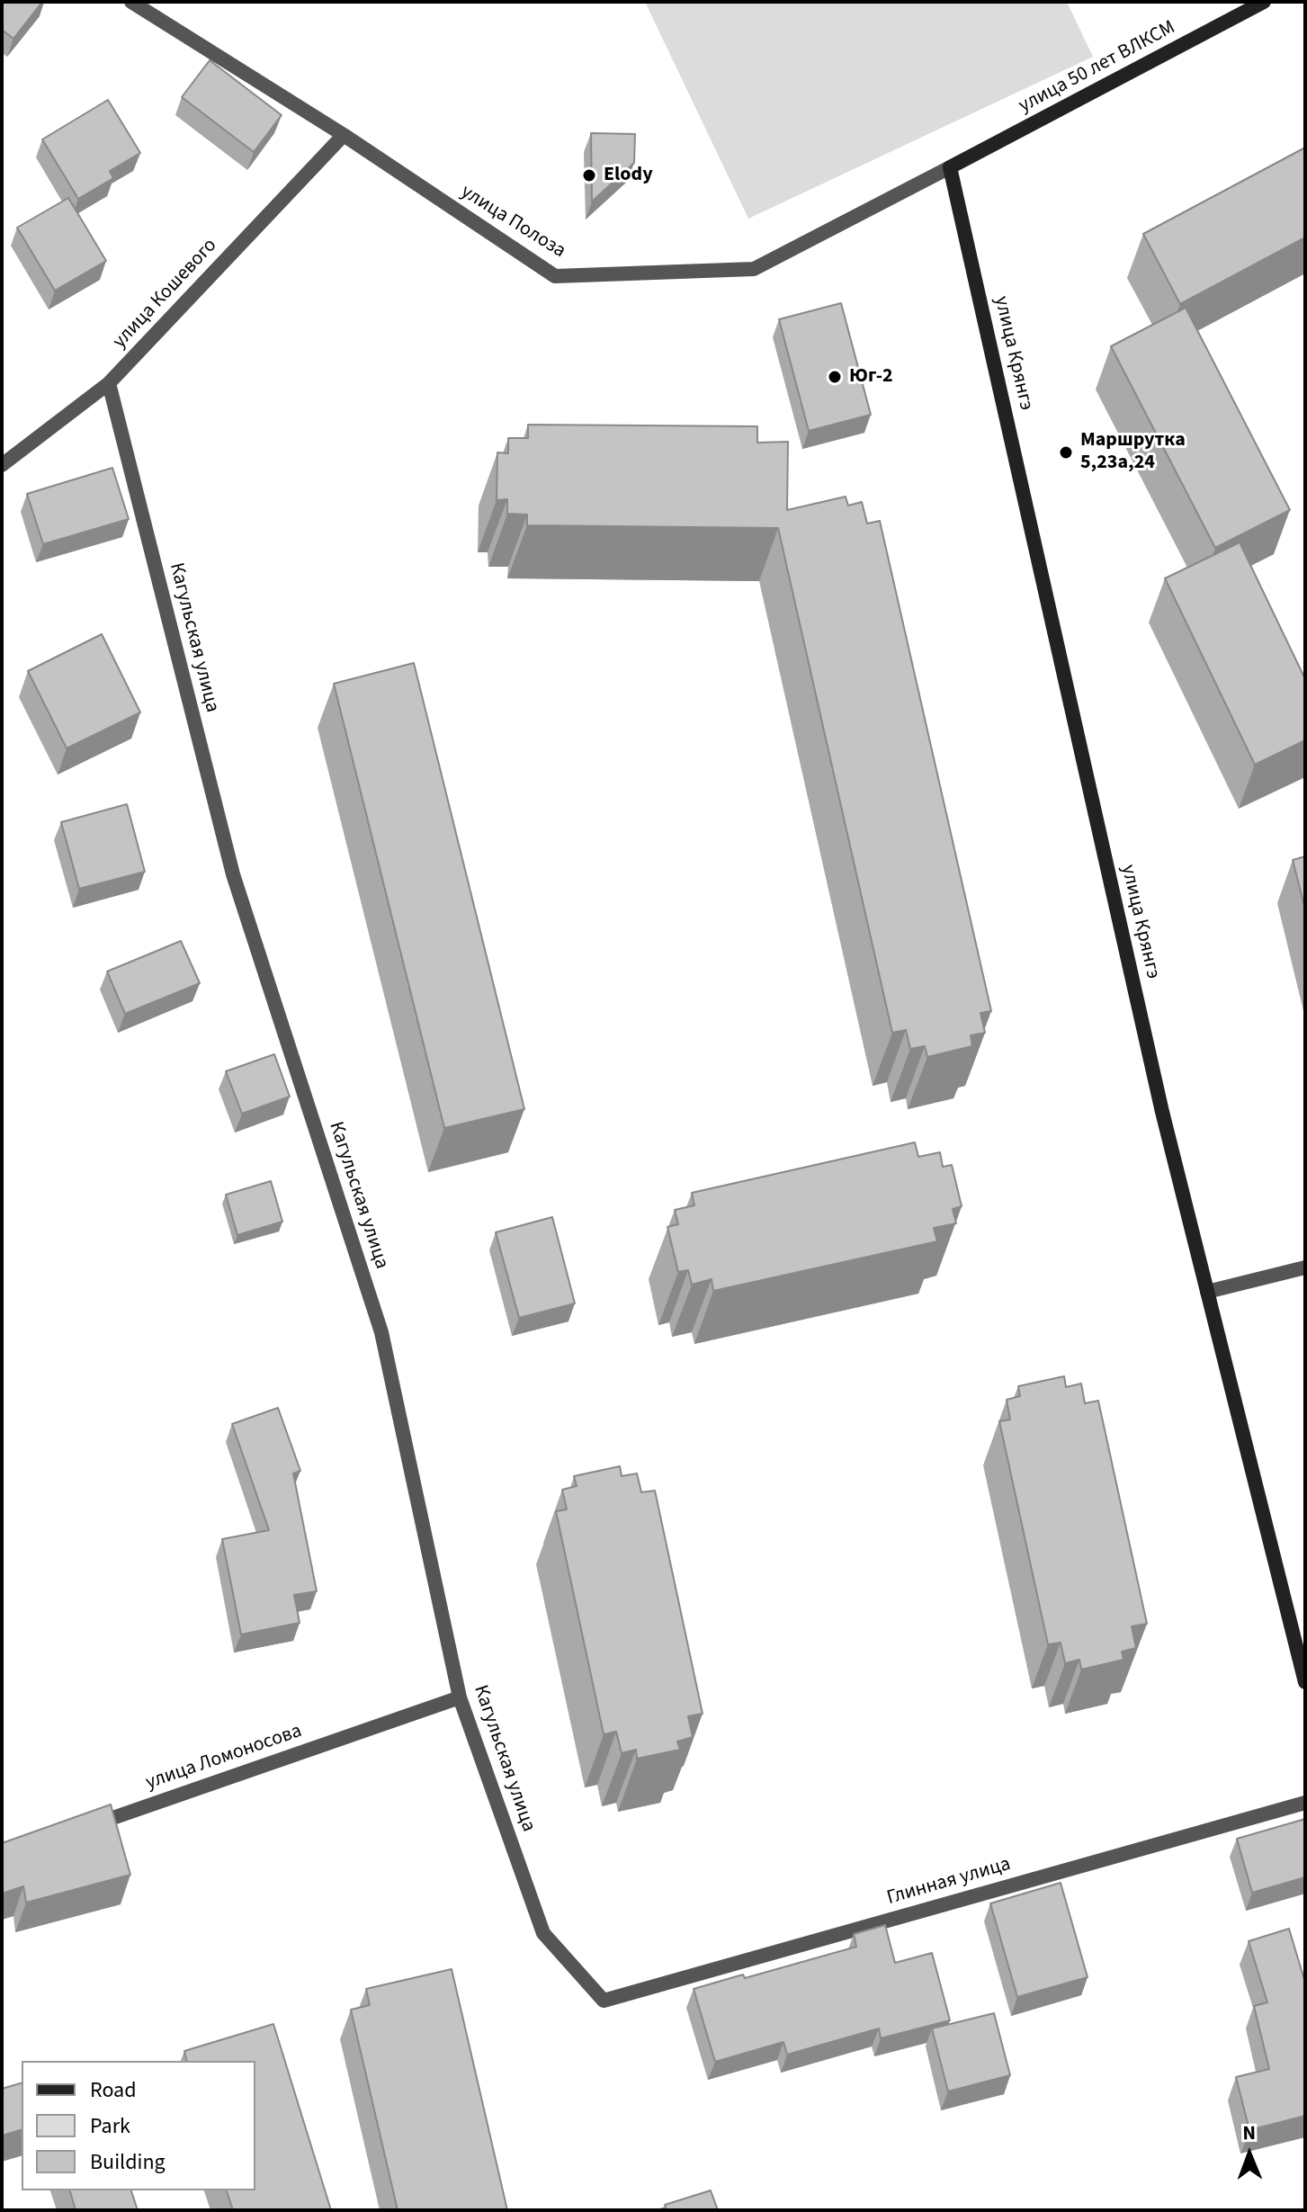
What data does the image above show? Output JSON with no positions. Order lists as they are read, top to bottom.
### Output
{
  "streets": {
    "street": [
      "улица 50 лет ВЛКСМ",
      "улица Полоза",
      "улица Кошевого",
      "улица Крянгэ",
      "Кагульская улица",
      "улица Ломоносова",
      "Глинная улица"
    ]
  },
  "crossings": [
    ["улица 50 лет ВЛКСМ", "улица Полоза"],
    ["улица 50 лет ВЛКСМ", "улица Крянгэ"],
    ["улица Полоза", "улица Кошевого"],
    ["улица Полоза", "улица Крянгэ"],
    ["улица Кошевого", "Кагульская улица"],
    ["Кагульская улица", "улица Ломоносова"],
    ["Кагульская улица", "Глинная улица"]
  ],
  "places": ["Elody", "Юг-2", "Маршрутка 5,23а,24"],
  "legend": ["Road", "Park", "Building"],
  "north": "top"
}
